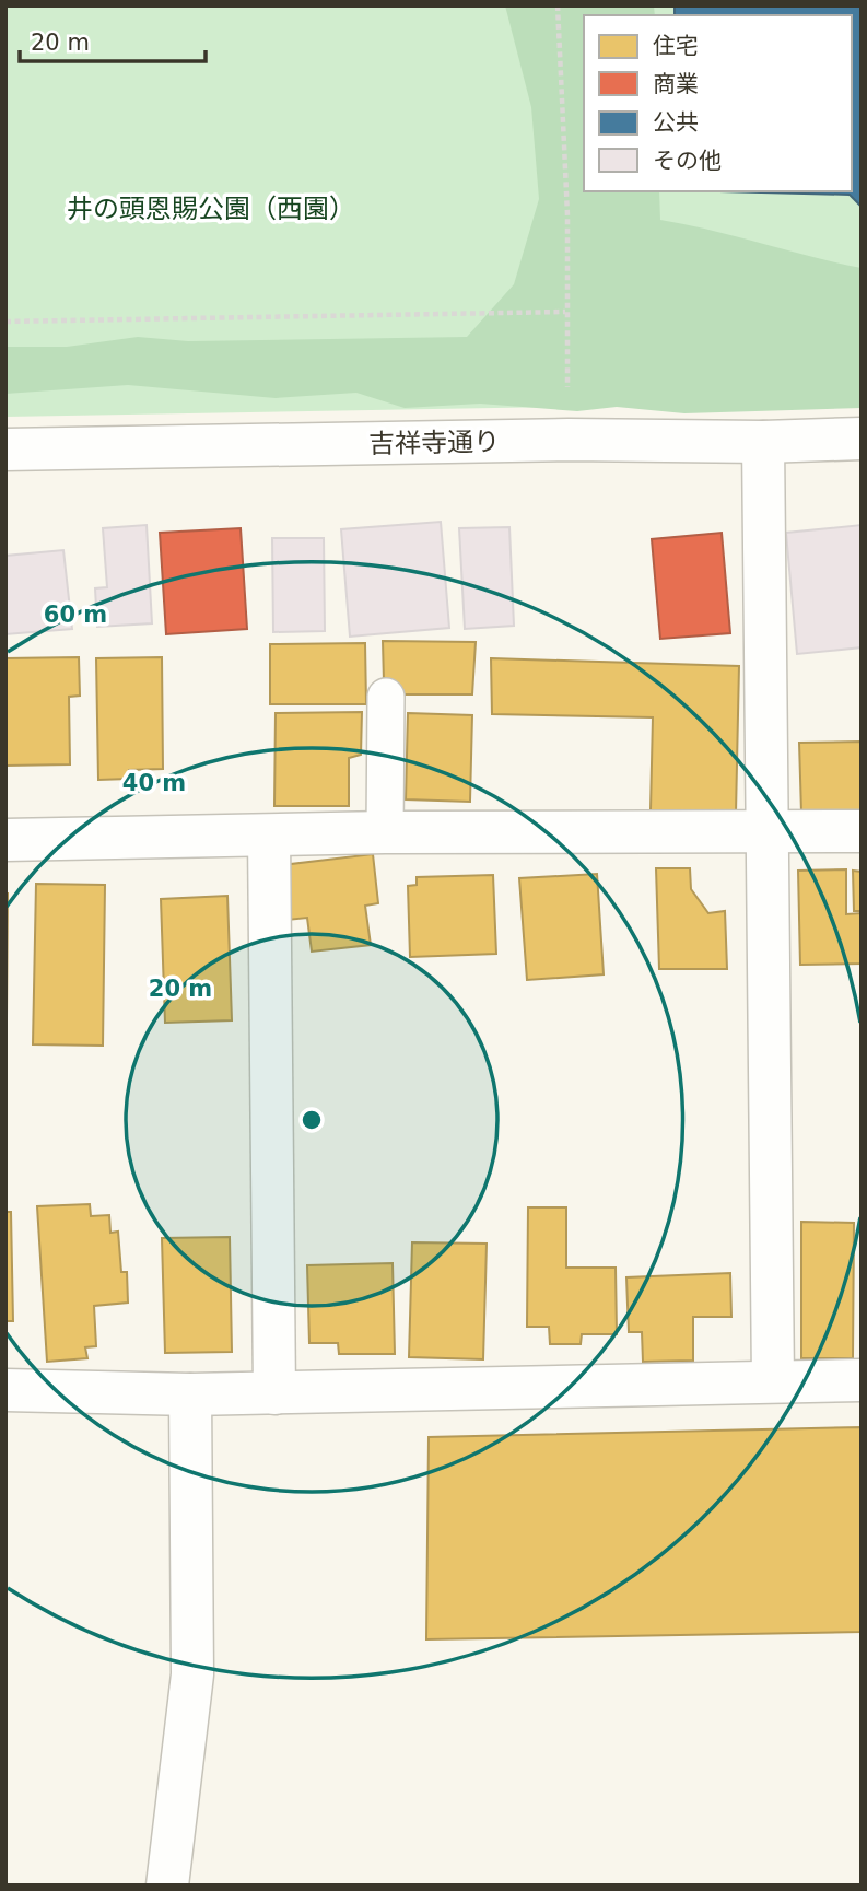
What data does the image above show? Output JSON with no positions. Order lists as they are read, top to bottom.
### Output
{
  "streets": {
    "street": ["吉祥寺通り"]
  },
  "parks": ["井の頭恩賜公園（西園）"],
  "legend": [
    "住宅",
    "商業",
    "公共",
    "その他"
  ],
  "scale_bar": "20 m",
  "rings": ["60 m", "40 m", "20 m"]
}
